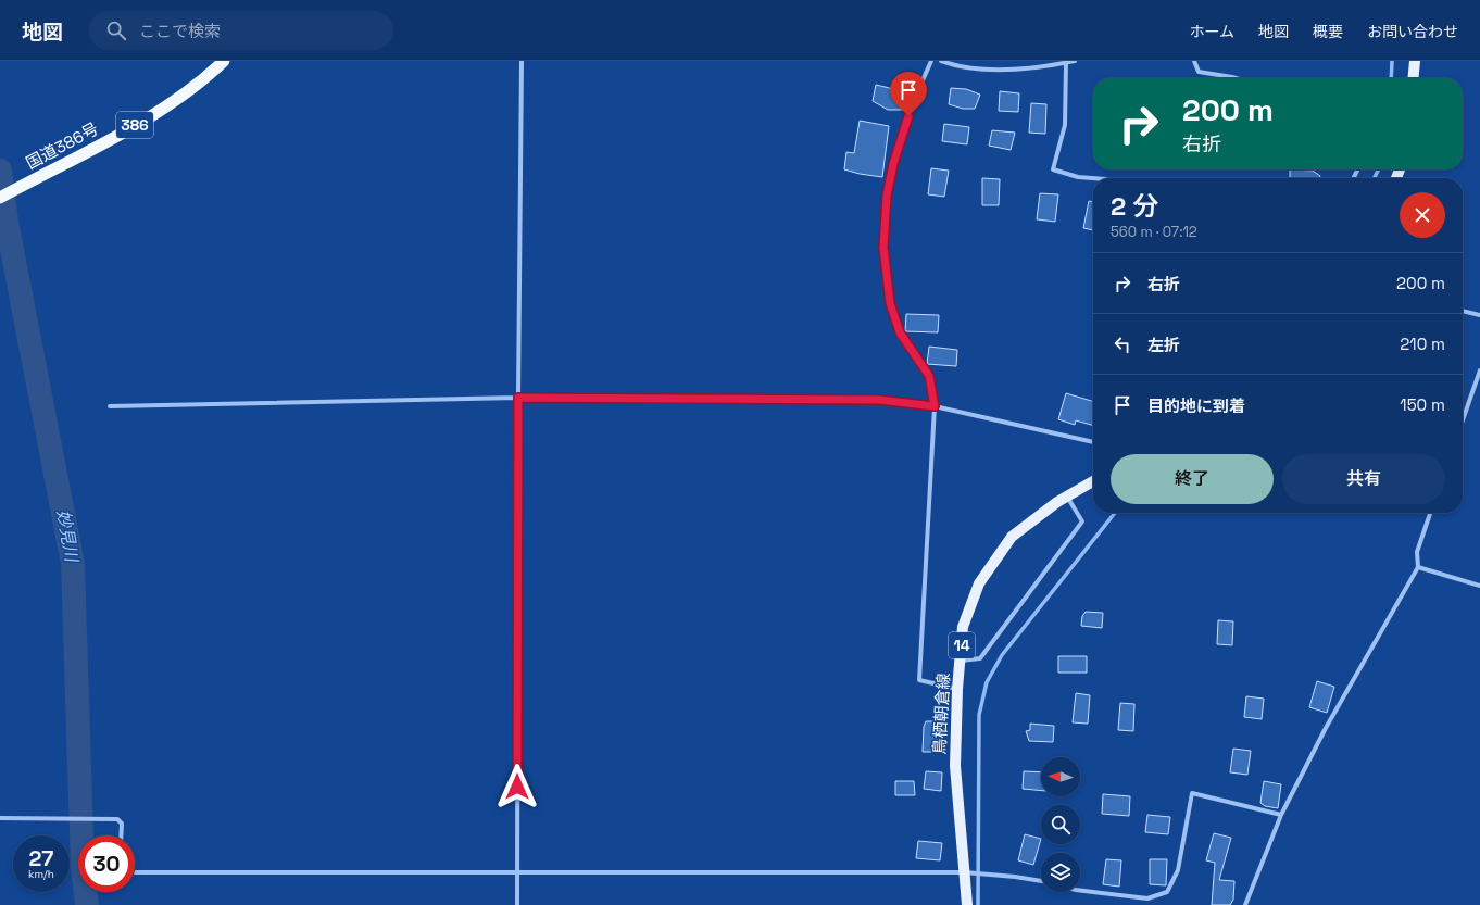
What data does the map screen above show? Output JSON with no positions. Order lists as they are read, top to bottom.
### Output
{
  "streets": {
    "highway": ["386", "国道386号"],
    "main road": ["14", "鳥栖朝倉線"]
  },
  "water": ["妙見川"],
  "north": "left",
  "page": {
    "header": "地図",
    "search": "ここで検索",
    "nav": [
      "ホーム",
      "地図",
      "概要",
      "お問い合わせ"
    ],
    "turn": ["200 m", "右折"],
    "heading": ["2 分", "560 m · 07:12"],
    "list": [
      {
        "name": "右折",
        "value": "200 m"
      },
      {
        "name": "左折",
        "value": "210 m"
      },
      {
        "name": "目的地に到着",
        "value": "150 m"
      }
    ],
    "buttons": ["終了", "共有"],
    "speed": "27 km/h",
    "limit": "30"
  }
}
